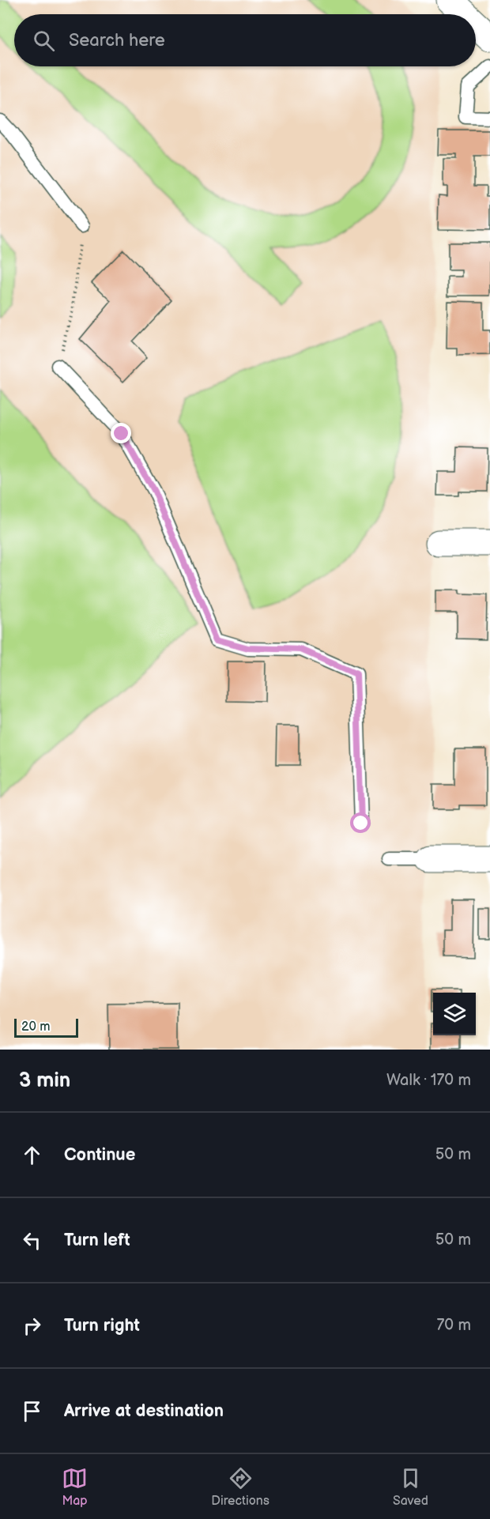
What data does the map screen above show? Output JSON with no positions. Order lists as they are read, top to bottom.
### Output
{
  "scale_bar": "20 m",
  "page": {
    "search": "Search here",
    "scale": "20 m",
    "heading": ["3 min", "Walk · 170 m"],
    "list": [
      ["Continue", "50 m"],
      ["Turn left", "50 m"],
      ["Turn right", "70 m"],
      "Arrive at destination"
    ],
    "nav": ["Map", "Directions", "Saved"]
  }
}
